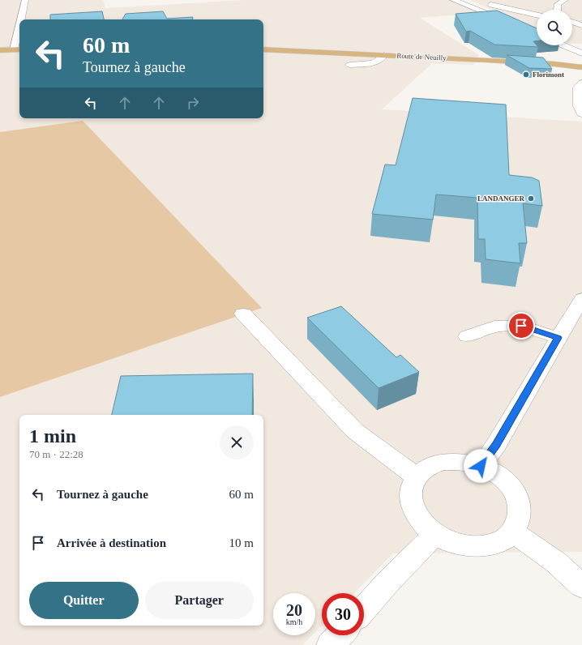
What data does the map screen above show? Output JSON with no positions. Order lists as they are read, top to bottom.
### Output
{
  "streets": {
    "main road": ["Route de Neuilly"]
  },
  "places": ["Florimont", "LANDANGER"],
  "page": {
    "turn": ["60 m", "Tournez à gauche"],
    "heading": ["1 min", "70 m · 22:28"],
    "list": [
      {
        "name": "Tournez à gauche",
        "value": "60 m"
      },
      {
        "name": "Arrivée à destination",
        "value": "10 m"
      }
    ],
    "buttons": ["Quitter", "Partager"],
    "speed": "20 km/h",
    "limit": "30"
  }
}
